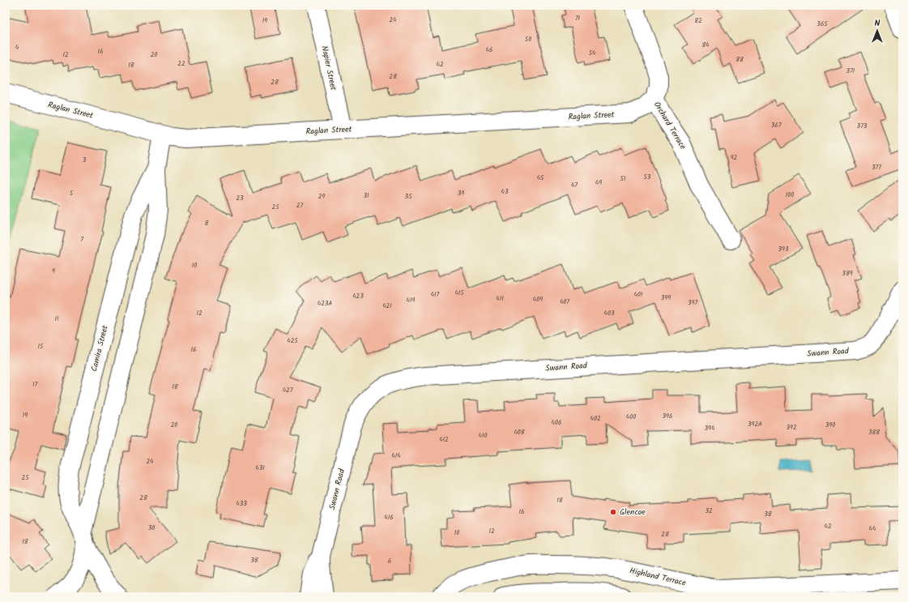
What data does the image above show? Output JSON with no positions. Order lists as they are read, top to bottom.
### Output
{
  "streets": {
    "street": [
      "Napier Street",
      "Raglan Street",
      "Orchard Terrace",
      "Camira Street",
      "Swann Road",
      "Highland Terrace"
    ]
  },
  "crossings": [
    ["Napier Street", "Raglan Street"],
    ["Raglan Street", "Orchard Terrace"],
    ["Raglan Street", "Camira Street"]
  ],
  "places": ["Glencoe"],
  "house_numbers": [
    "71",
    "24",
    "19",
    "82",
    "365",
    "50",
    "84",
    "4",
    "46",
    "16",
    "54",
    "12",
    "20",
    "88",
    "22",
    "42",
    "18",
    "371",
    "28",
    "28",
    "367",
    "373",
    "92",
    "3",
    "377",
    "53",
    "45",
    "51",
    "49",
    "47",
    "43",
    "5",
    "39",
    "100",
    "31",
    "29",
    "35",
    "23",
    "27",
    "25",
    "8",
    "7",
    "393",
    "10",
    "9",
    "389",
    "415",
    "417",
    "401",
    "423",
    "399",
    "411",
    "409",
    "419",
    "407",
    "397",
    "423A",
    "421",
    "12",
    "403",
    "11",
    "425",
    "15",
    "16",
    "17",
    "18",
    "427",
    "19",
    "396",
    "400",
    "402",
    "406",
    "392A",
    "20",
    "390",
    "392",
    "394",
    "408",
    "388",
    "410",
    "412",
    "414",
    "24",
    "431",
    "25",
    "28",
    "18",
    "433",
    "32",
    "16",
    "38",
    "416",
    "42",
    "30",
    "44",
    "12",
    "10",
    "28",
    "18",
    "38",
    "6"
  ],
  "north": "top"
}
